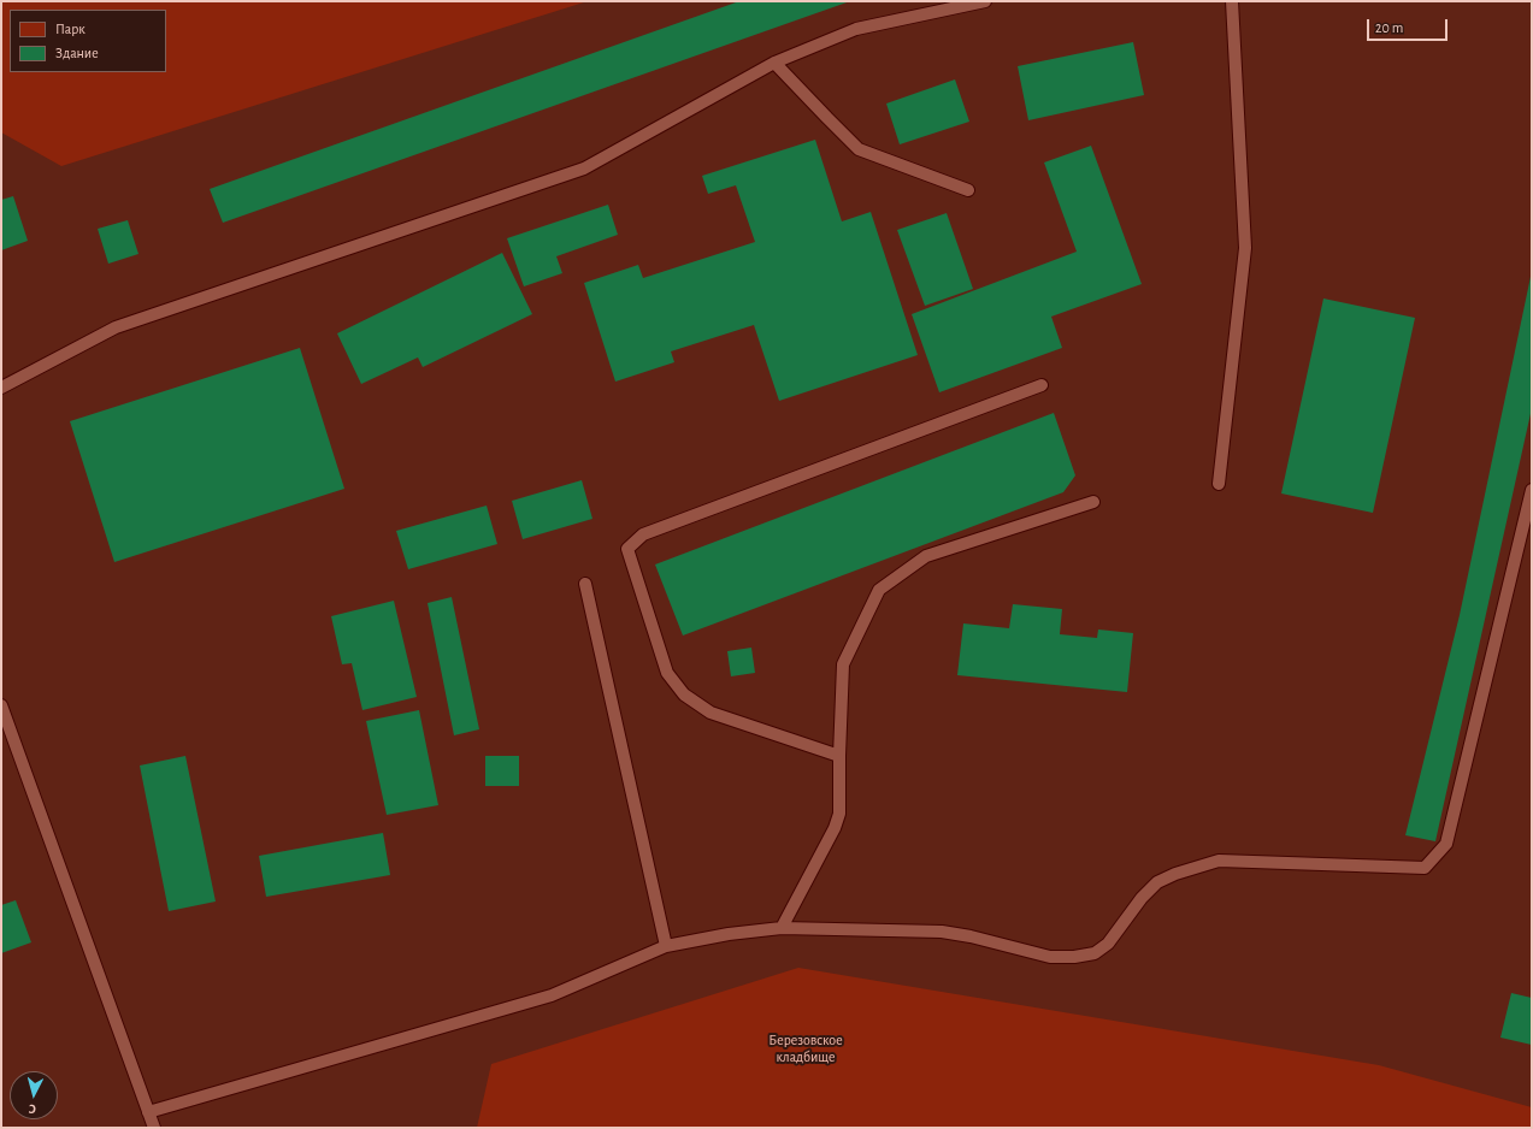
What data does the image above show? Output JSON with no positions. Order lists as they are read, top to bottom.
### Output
{
  "parks": ["Березовское кладбище"],
  "legend": ["Парк", "Здание"],
  "scale_bar": "20 m",
  "north": "bottom"
}
